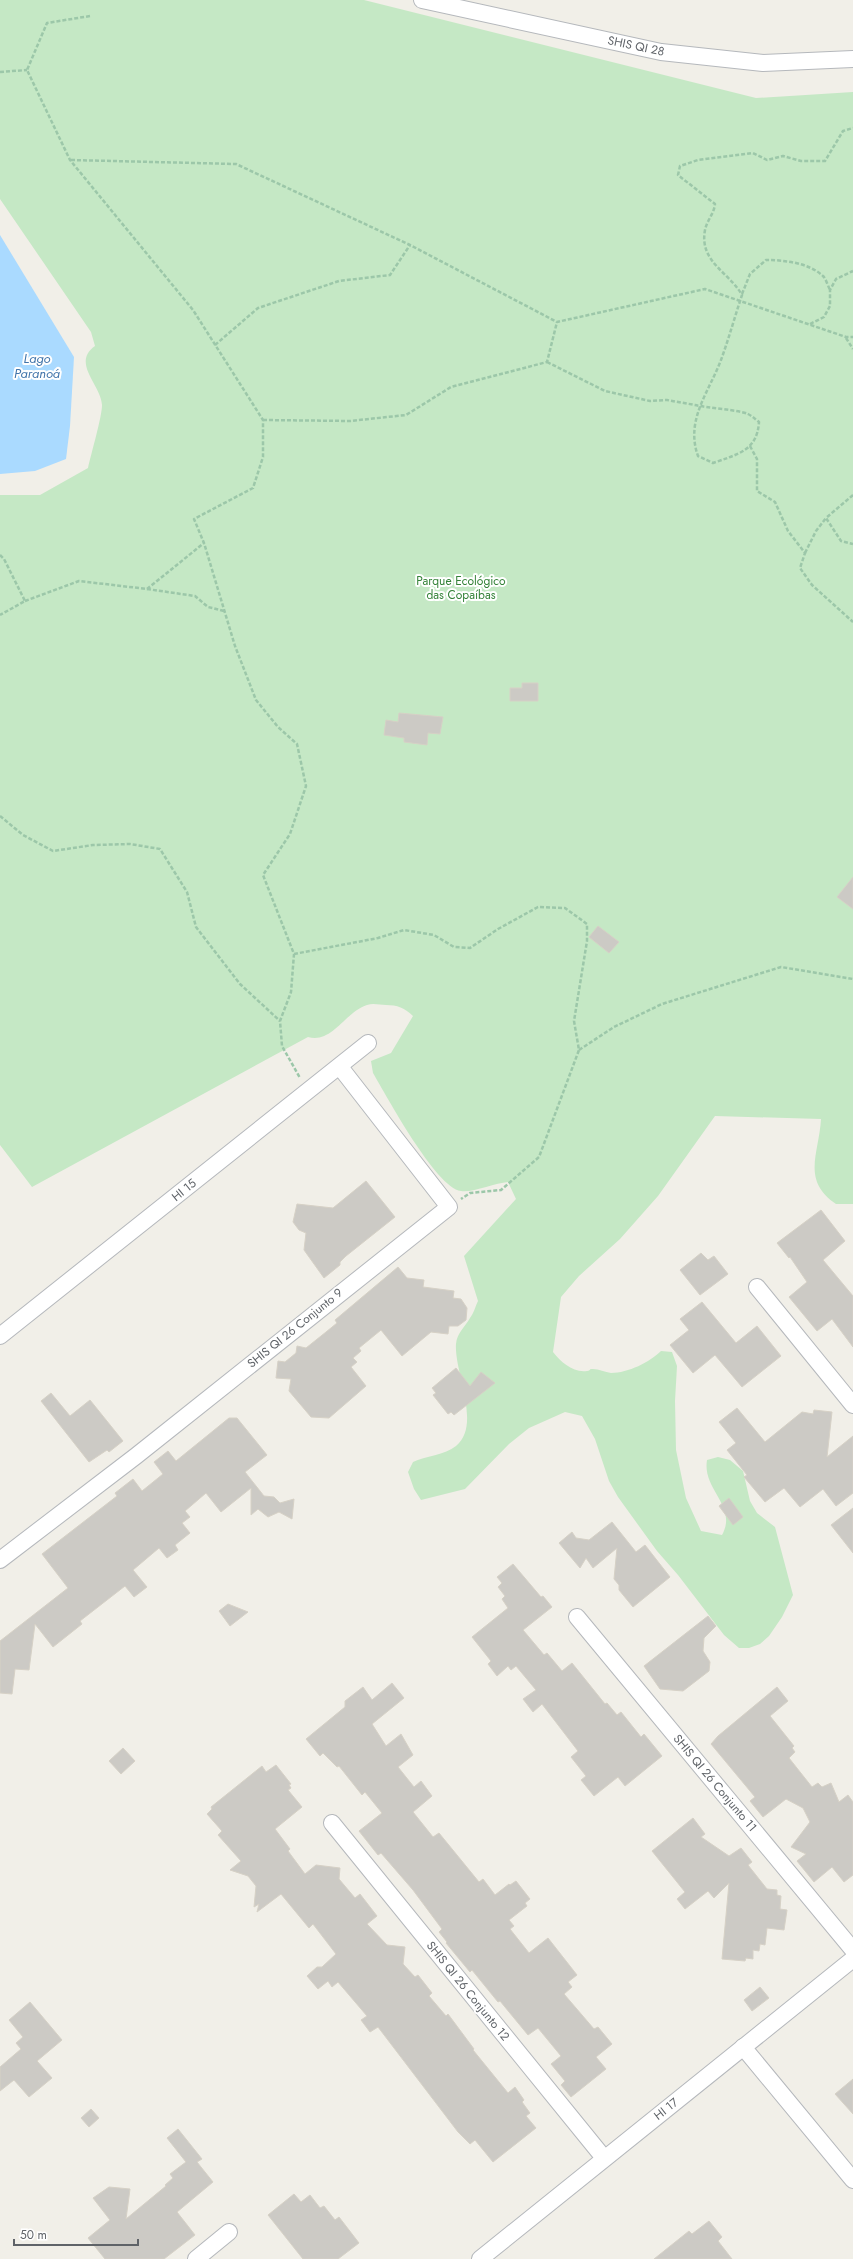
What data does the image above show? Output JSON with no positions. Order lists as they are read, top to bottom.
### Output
{
  "streets": {
    "street": [
      "SHIS QI 28",
      "HI 15",
      "SHIS QI 26 Conjunto 9",
      "SHIS QI 26 Conjunto 11",
      "SHIS QI 26 Conjunto 12",
      "HI 17"
    ]
  },
  "crossings": [
    ["SHIS QI 26 Conjunto 12", "HI 17"]
  ],
  "water": ["Lago Paranoá"],
  "parks": ["Parque Ecológico das Copaíbas"],
  "scale_bar": "50 m"
}
